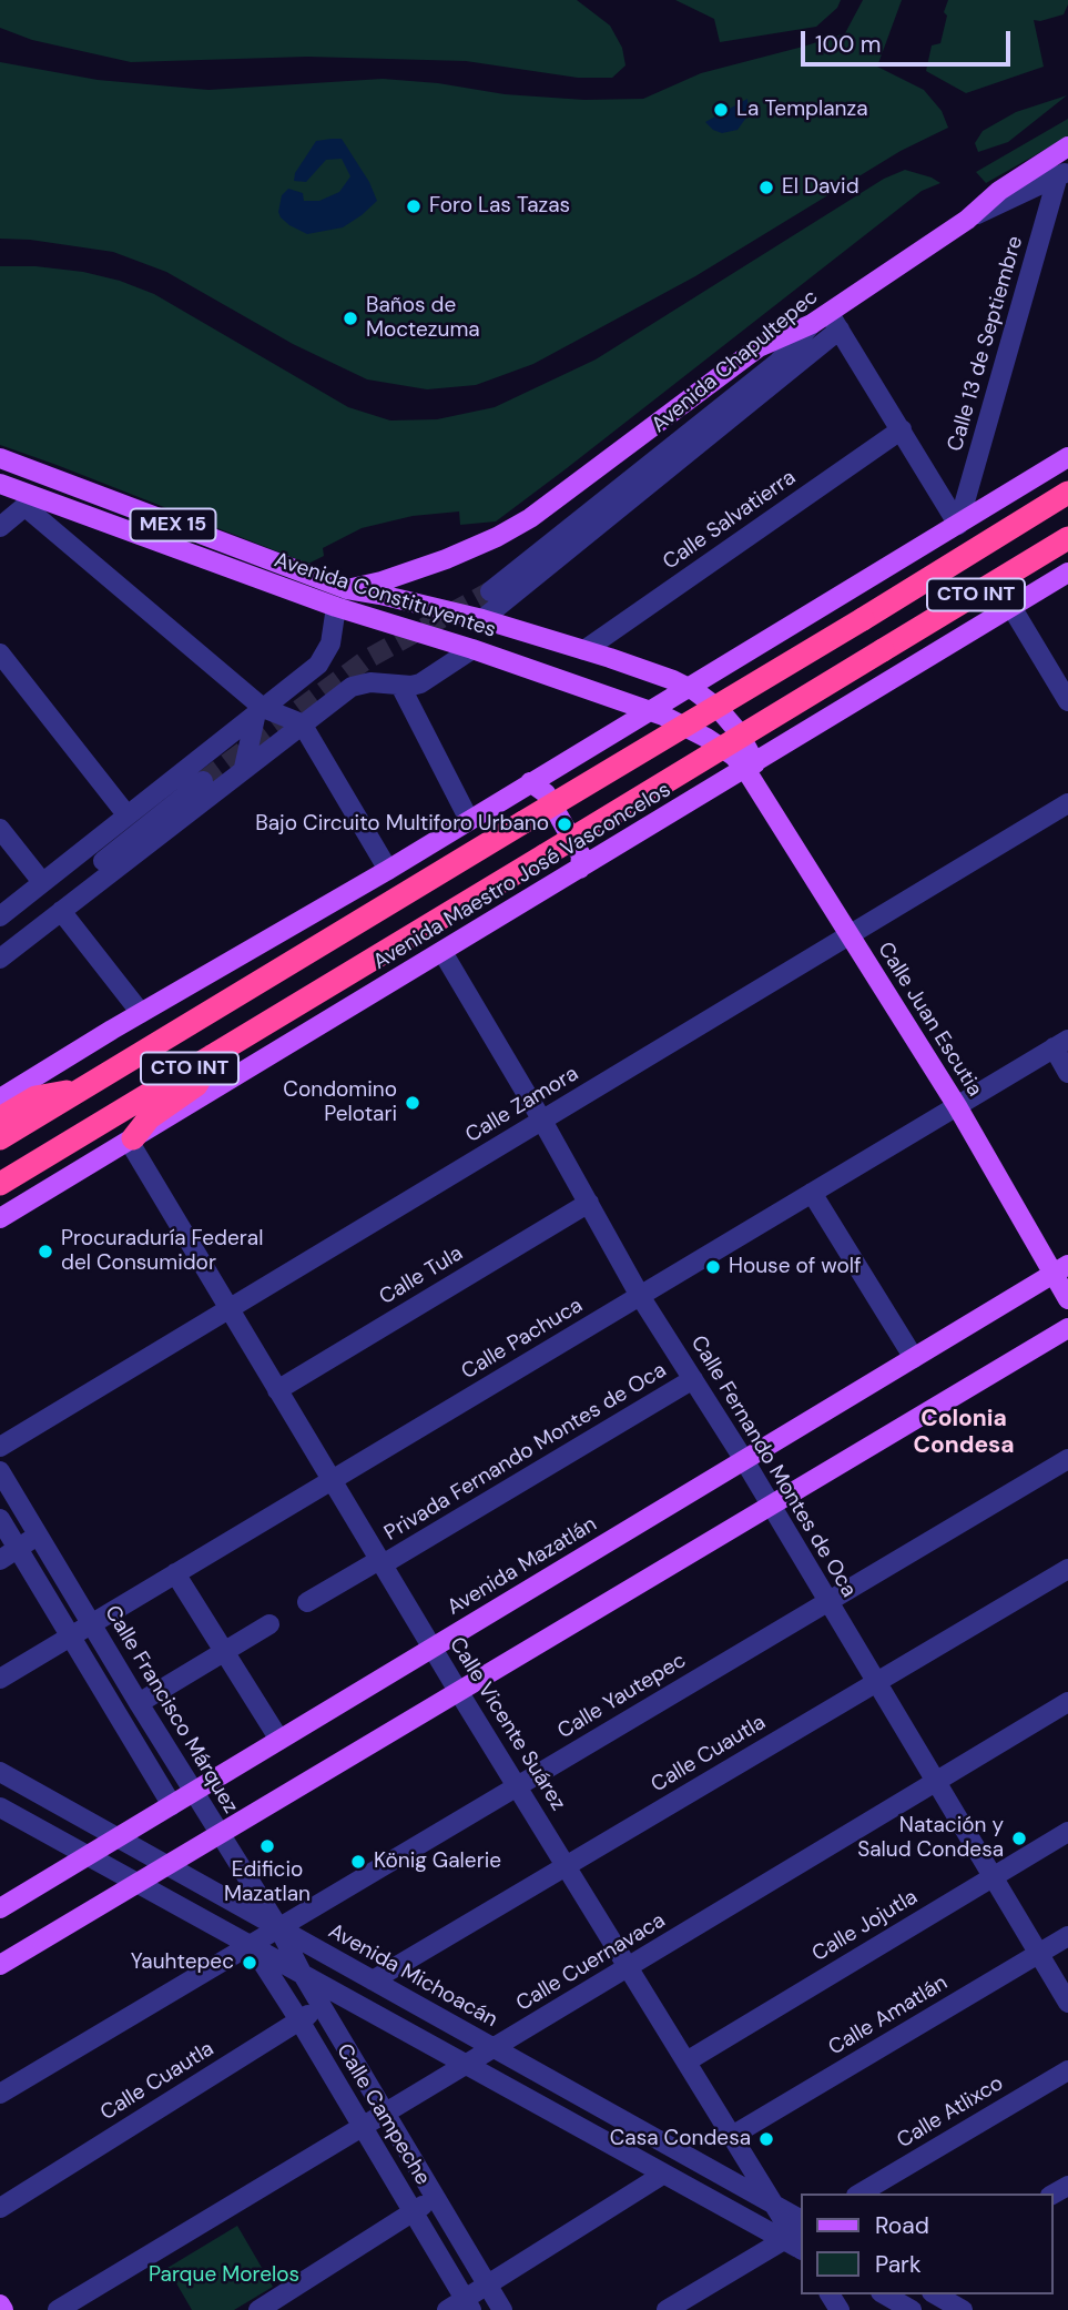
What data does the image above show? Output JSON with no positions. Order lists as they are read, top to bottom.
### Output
{
  "streets": {
    "highway": ["CTO INT"],
    "main road": [
      "Avenida Chapultepec",
      "MEX 15",
      "Avenida Constituyentes",
      "Avenida Maestro José Vasconcelos",
      "Calle Juan Escutia",
      "Avenida Mazatlán"
    ],
    "street": [
      "Calle 13 de Septiembre",
      "Calle Salvatierra",
      "Calle Zamora",
      "Calle Tula",
      "Calle Pachuca",
      "Privada Fernando Montes de Oca",
      "Calle Fernando Montes de Oca",
      "Calle Yautepec",
      "Calle Francisco Márquez",
      "Calle Vicente Suárez",
      "Calle Cuautla",
      "Calle Jojutla",
      "Calle Cuernavaca",
      "Avenida Michoacán",
      "Calle Amatlán",
      "Calle Atlixco",
      "Calle Campeche"
    ]
  },
  "crossings": [
    ["Calle 13 de Septiembre", "Avenida Chapultepec"],
    ["Calle 13 de Septiembre", "CTO INT"],
    ["Avenida Chapultepec", "Avenida Constituyentes"],
    ["Calle Salvatierra", "Avenida Constituyentes"],
    ["CTO INT", "Avenida Constituyentes"],
    ["CTO INT", "Calle Juan Escutia"],
    ["Avenida Constituyentes", "Avenida Maestro José Vasconcelos"],
    ["Avenida Constituyentes", "Calle Juan Escutia"],
    ["Avenida Maestro José Vasconcelos", "Calle Juan Escutia"],
    ["Avenida Maestro José Vasconcelos", "Calle Fernando Montes de Oca"],
    ["Avenida Maestro José Vasconcelos", "Calle Vicente Suárez"],
    ["Calle Juan Escutia", "Calle Zamora"],
    ["Calle Juan Escutia", "Calle Pachuca"],
    ["Calle Juan Escutia", "Avenida Mazatlán"],
    ["Calle Zamora", "Calle Fernando Montes de Oca"],
    ["Calle Zamora", "Calle Vicente Suárez"],
    ["Calle Tula", "Calle Fernando Montes de Oca"],
    ["Calle Tula", "Calle Vicente Suárez"],
    ["Calle Pachuca", "Calle Fernando Montes de Oca"],
    ["Calle Pachuca", "Calle Francisco Márquez"],
    ["Calle Pachuca", "Calle Vicente Suárez"],
    ["Privada Fernando Montes de Oca", "Calle Fernando Montes de Oca"],
    ["Privada Fernando Montes de Oca", "Calle Vicente Suárez"],
    ["Calle Fernando Montes de Oca", "Avenida Mazatlán"],
    ["Calle Fernando Montes de Oca", "Calle Yautepec"],
    ["Calle Fernando Montes de Oca", "Calle Cuautla"],
    ["Calle Fernando Montes de Oca", "Calle Jojutla"],
    ["Calle Fernando Montes de Oca", "Calle Cuernavaca"],
    ["Calle Fernando Montes de Oca", "Calle Amatlán"],
    ["Avenida Mazatlán", "Calle Francisco Márquez"],
    ["Avenida Mazatlán", "Calle Vicente Suárez"],
    ["Avenida Mazatlán", "Avenida Michoacán"],
    ["Calle Yautepec", "Calle Francisco Márquez"],
    ["Calle Yautepec", "Calle Vicente Suárez"],
    ["Calle Yautepec", "Avenida Michoacán"],
    ["Calle Yautepec", "Calle Campeche"],
    ["Calle Francisco Márquez", "Avenida Michoacán"],
    ["Calle Francisco Márquez", "Calle Campeche"],
    ["Calle Vicente Suárez", "Calle Cuautla"],
    ["Calle Vicente Suárez", "Calle Jojutla"],
    ["Calle Vicente Suárez", "Calle Cuernavaca"],
    ["Calle Vicente Suárez", "Avenida Michoacán"],
    ["Calle Vicente Suárez", "Calle Amatlán"],
    ["Calle Cuautla", "Avenida Michoacán"],
    ["Calle Cuautla", "Calle Campeche"],
    ["Calle Cuernavaca", "Avenida Michoacán"],
    ["Calle Cuernavaca", "Calle Campeche"]
  ],
  "districts": ["Colonia Condesa"],
  "parks": ["Parque Morelos"],
  "places": [
    "La Templanza",
    "El David",
    "Foro Las Tazas",
    "Baños de Moctezuma",
    "Bajo Circuito Multiforo Urbano",
    "Condomino Pelotari",
    "Procuraduría Federal del Consumidor",
    "House of wolf",
    "Natación y Salud Condesa",
    "Edificio Mazatlan",
    "König Galerie",
    "Yauhtepec",
    "Casa Condesa"
  ],
  "legend": ["Road", "Park"],
  "scale_bar": "100 m"
}
